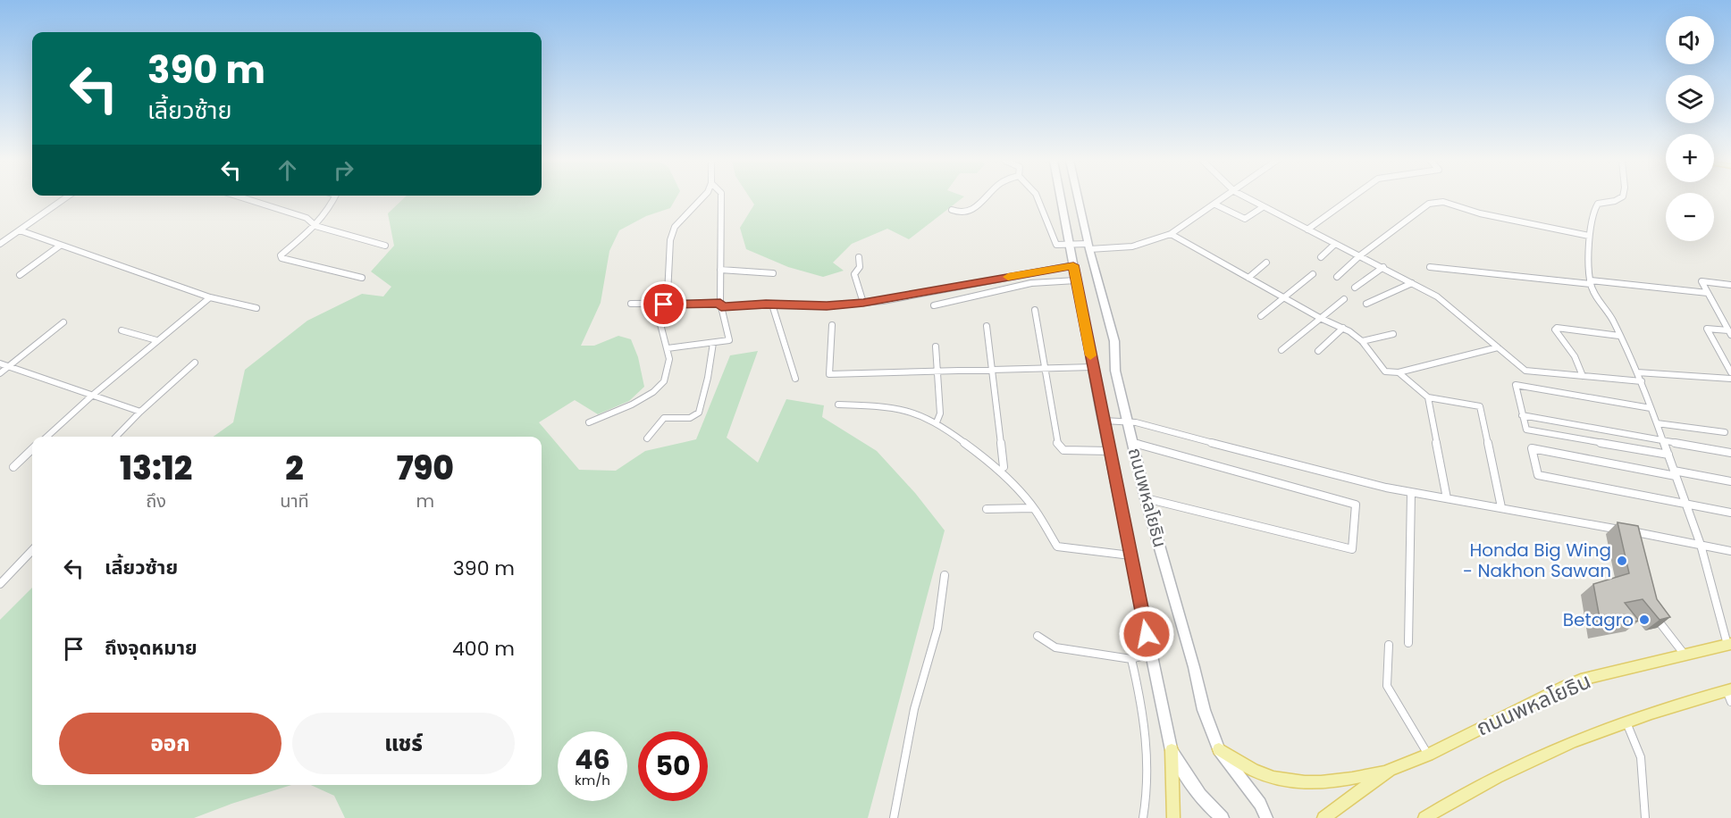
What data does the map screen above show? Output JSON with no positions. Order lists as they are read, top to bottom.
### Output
{
  "streets": {
    "main road": ["ถนนพหลโยธิน"]
  },
  "places": ["Honda Big Wing - Nakhon Sawan", "Betagro"],
  "page": {
    "map_buttons": ["+", "−"],
    "turn": ["390 m", "เลี้ยวซ้าย"],
    "eta": [
      "13:12",
      "ถึง",
      "2",
      "นาที",
      "790",
      "m"
    ],
    "list": [
      {
        "name": "เลี้ยวซ้าย",
        "value": "390 m"
      },
      {
        "name": "ถึงจุดหมาย",
        "value": "400 m"
      }
    ],
    "buttons": ["ออก", "แชร์"],
    "speed": "46 km/h",
    "limit": "50"
  }
}
